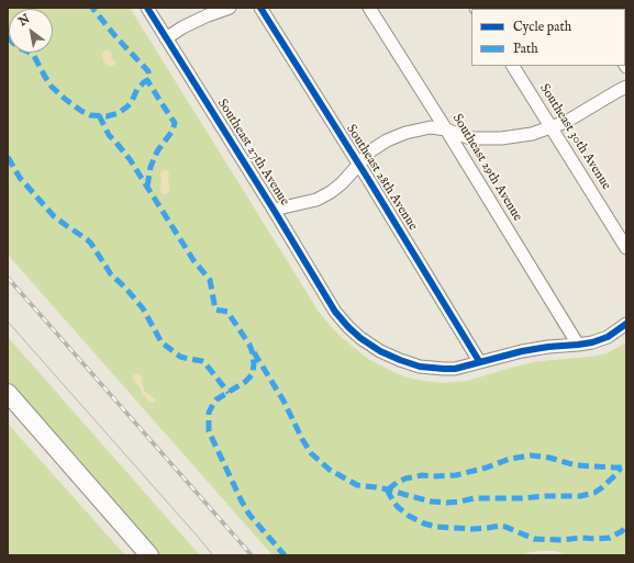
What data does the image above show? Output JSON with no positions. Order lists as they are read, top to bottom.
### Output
{
  "streets": {
    "street": [
      "Southeast 30th Avenue",
      "Southeast 27th Avenue",
      "Southeast 29th Avenue",
      "Southeast 28th Avenue"
    ]
  },
  "crossings": [
    ["Southeast 27th Avenue", "Southeast 29th Avenue"],
    ["Southeast 27th Avenue", "Southeast 28th Avenue"]
  ],
  "legend": ["Cycle path", "Path"],
  "north": "top left"
}
